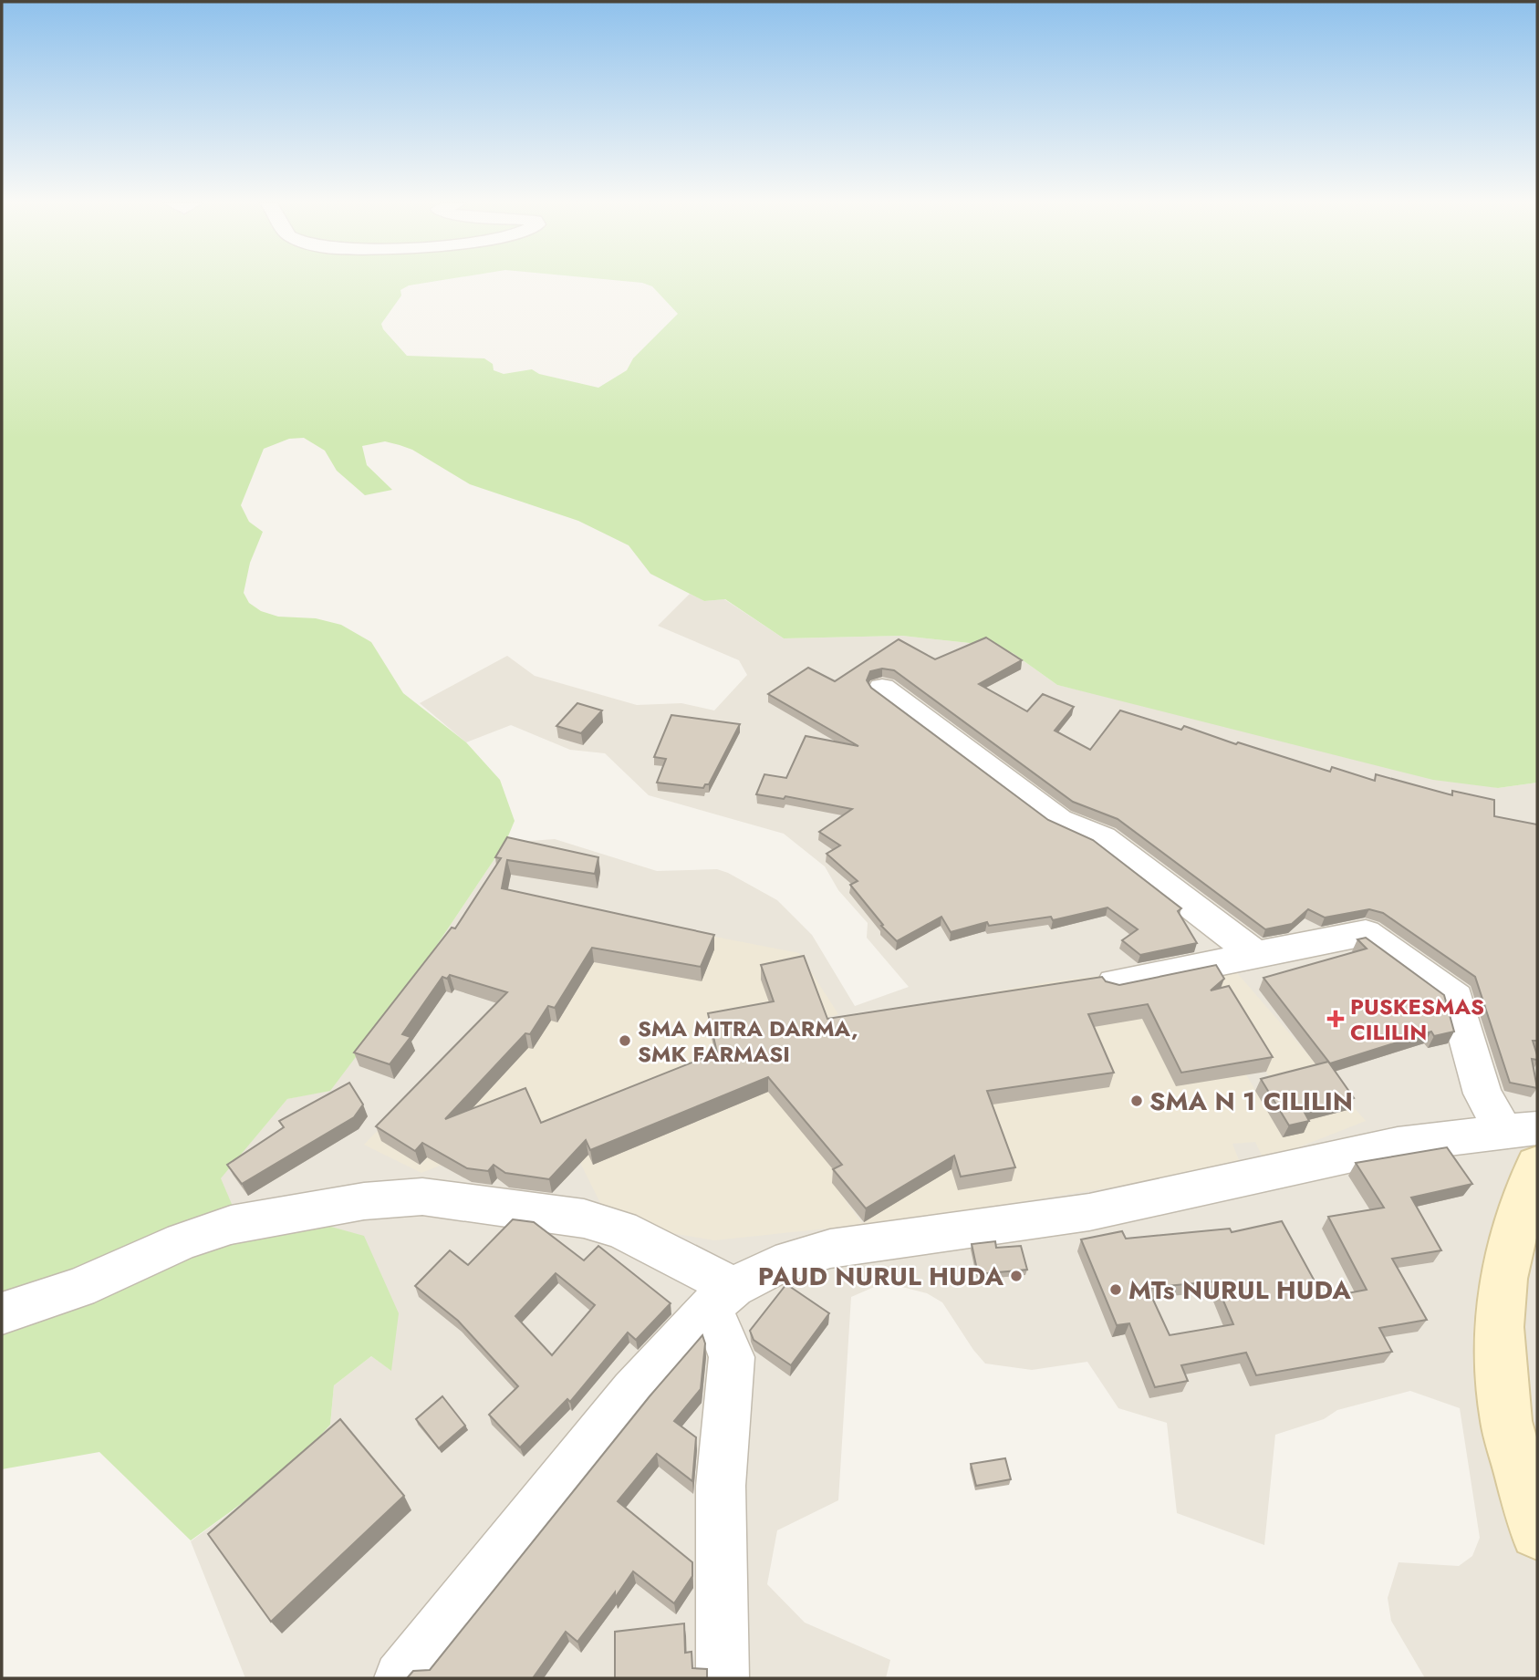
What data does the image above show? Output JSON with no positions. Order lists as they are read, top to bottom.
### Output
{
  "places": {
    "health": ["PUSKESMAS CILILIN"],
    "other": [
      "SMA MITRA DARMA, SMK FARMASI",
      "SMA N 1 CILILIN",
      "PAUD NURUL HUDA",
      "MTs NURUL HUDA"
    ]
  }
}
